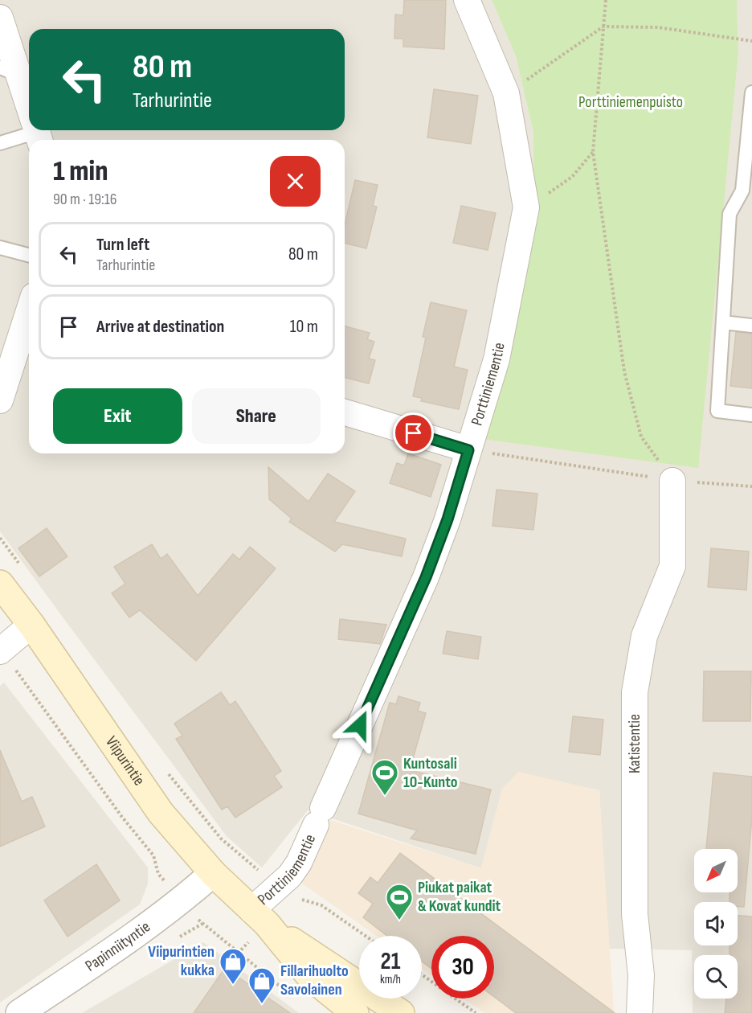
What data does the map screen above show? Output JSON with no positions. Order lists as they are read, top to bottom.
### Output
{
  "streets": {
    "main road": ["Viipurintie"],
    "street": ["Porttiniementie", "Katistentie", "Papinniityntie"]
  },
  "crossings": [
    ["Porttiniementie", "Viipurintie"],
    ["Viipurintie", "Papinniityntie"]
  ],
  "parks": ["Porttiniemenpuisto"],
  "places": {
    "sports": ["Kuntosali 10-Kunto", "Piukat paikat & Kovat kundit"],
    "shop": ["Viipurintien kukka", "Fillarihuolto Savolainen"]
  },
  "north": "bottom left",
  "page": {
    "turn": ["80 m", "Tarhurintie"],
    "heading": ["1 min", "90 m · 19:16"],
    "list": [
      {
        "name": "Turn left",
        "note": "Tarhurintie",
        "value": "80 m"
      },
      {
        "name": "Arrive at destination",
        "value": "10 m"
      }
    ],
    "buttons": ["Exit", "Share"],
    "speed": "21 km/h",
    "limit": "30"
  }
}
